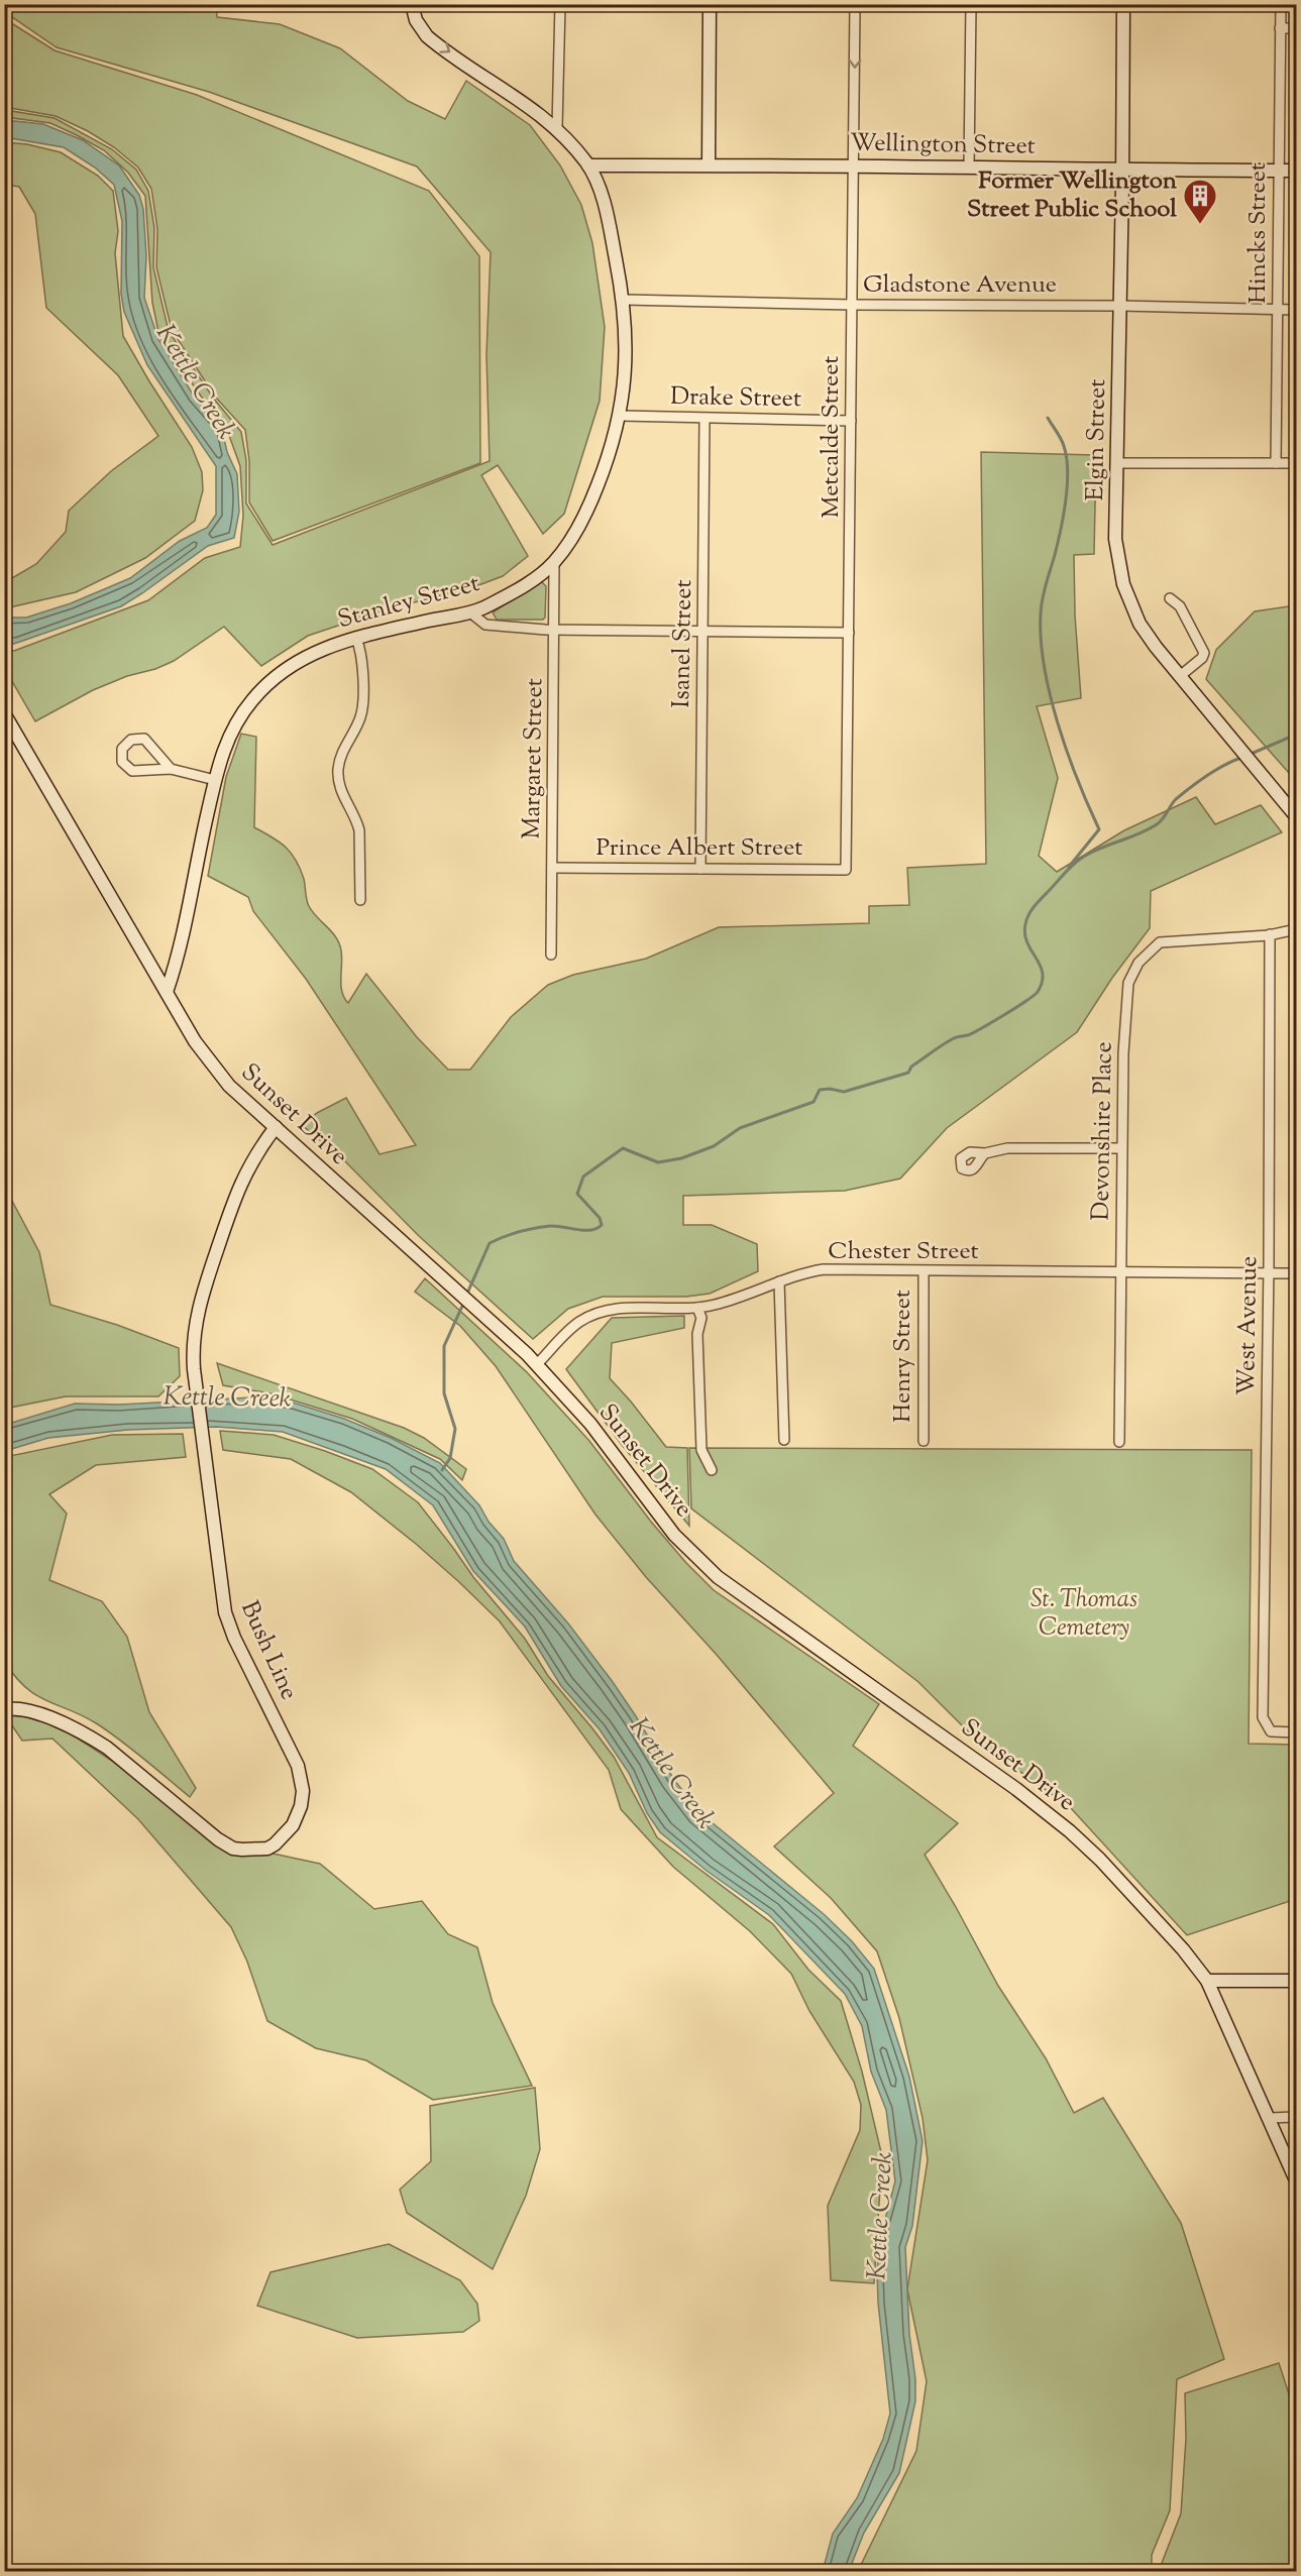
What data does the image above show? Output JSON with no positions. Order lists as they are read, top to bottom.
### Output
{
  "streets": {
    "street": [
      "Wellington Street",
      "Hincks Street",
      "Gladstone Avenue",
      "Drake Street",
      "Metcalde Street",
      "Elgin Street",
      "Stanley Street",
      "Isanel Street",
      "Margaret Street",
      "Prince Albert Street",
      "Sunset Drive",
      "Devonshire Place",
      "Chester Street",
      "West Avenue",
      "Henry Street",
      "Bush Line"
    ]
  },
  "crossings": [
    ["Wellington Street", "Hincks Street"],
    ["Wellington Street", "Metcalde Street"],
    ["Wellington Street", "Elgin Street"],
    ["Wellington Street", "Stanley Street"],
    ["Hincks Street", "Gladstone Avenue"],
    ["Gladstone Avenue", "Metcalde Street"],
    ["Gladstone Avenue", "Elgin Street"],
    ["Gladstone Avenue", "Stanley Street"],
    ["Drake Street", "Metcalde Street"],
    ["Drake Street", "Stanley Street"],
    ["Drake Street", "Isanel Street"],
    ["Metcalde Street", "Prince Albert Street"],
    ["Stanley Street", "Margaret Street"],
    ["Stanley Street", "Sunset Drive"],
    ["Isanel Street", "Prince Albert Street"],
    ["Margaret Street", "Prince Albert Street"],
    ["Sunset Drive", "Chester Street"],
    ["Sunset Drive", "Bush Line"],
    ["Devonshire Place", "Chester Street"],
    ["Devonshire Place", "West Avenue"],
    ["Chester Street", "West Avenue"],
    ["Chester Street", "Henry Street"]
  ],
  "water": ["Kettle Creek"],
  "parks": ["St. Thomas Cemetery"],
  "places": {
    "building": ["Former Wellington Street Public School"]
  }
}
